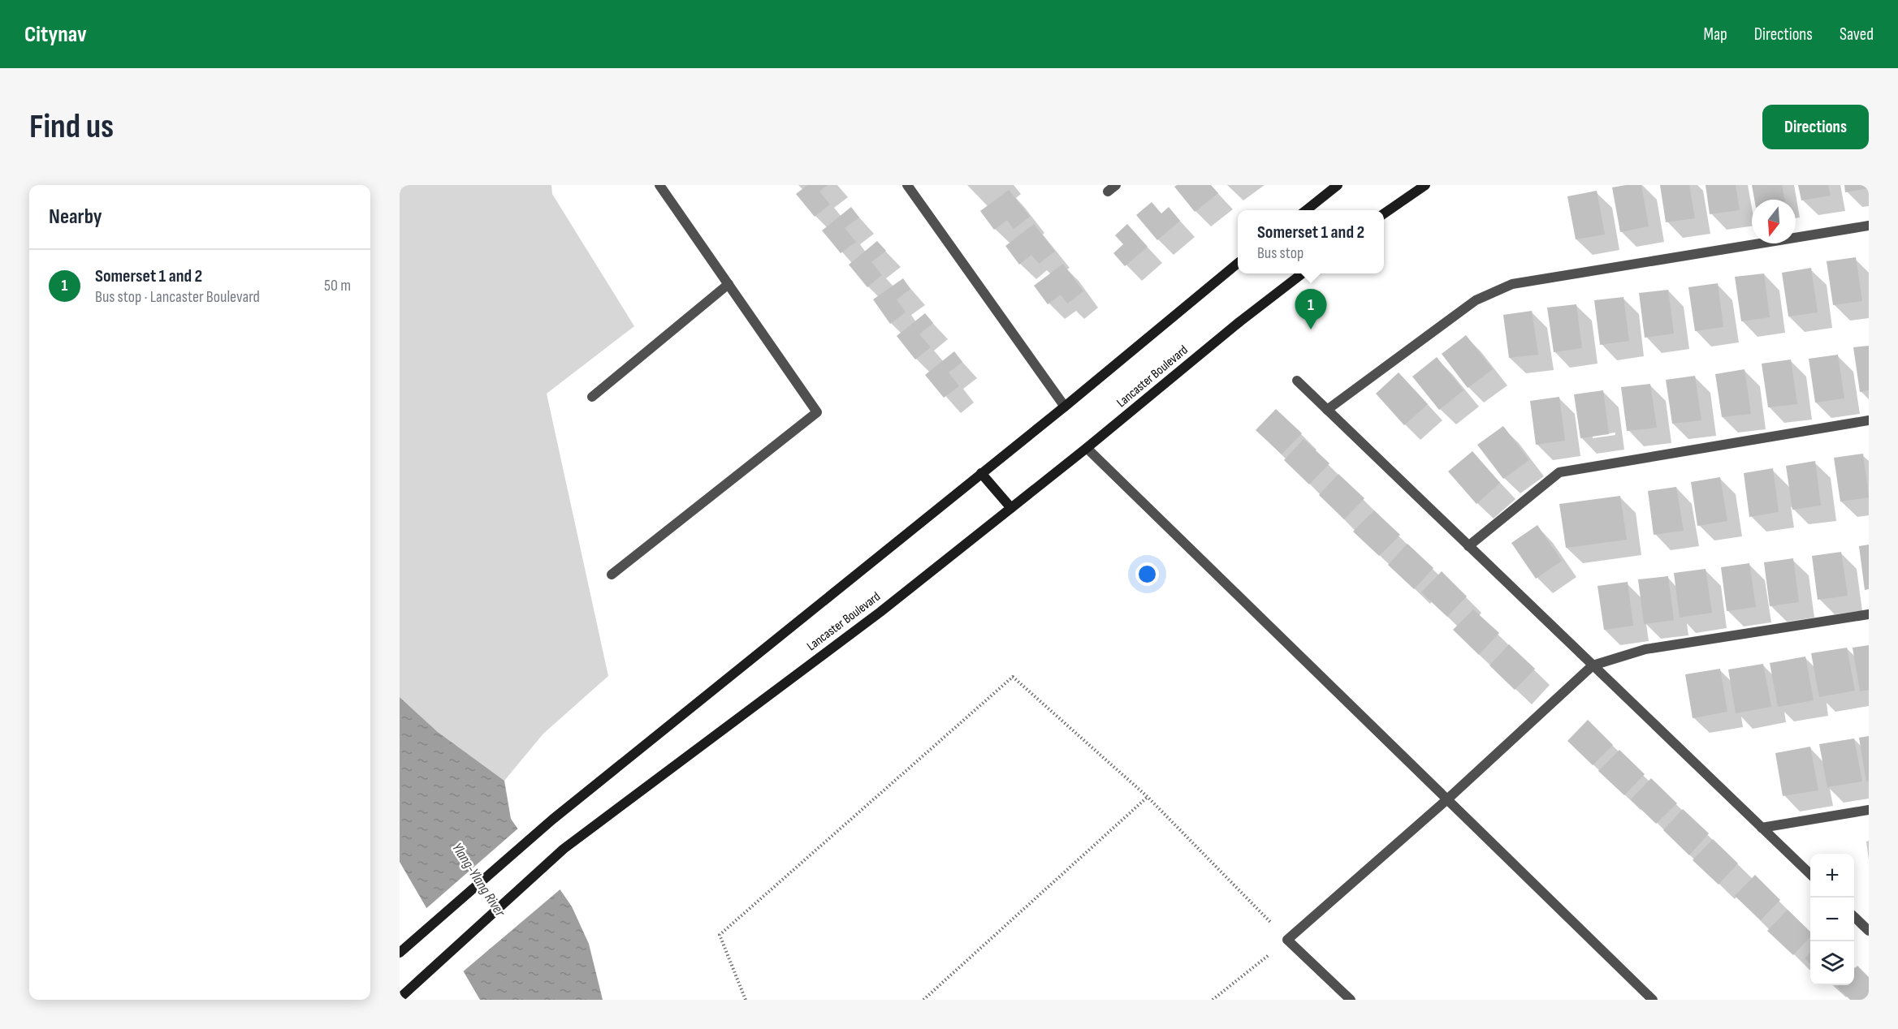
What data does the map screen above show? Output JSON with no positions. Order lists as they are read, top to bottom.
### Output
{
  "streets": {
    "main road": ["Lancaster Boulevard"]
  },
  "water": ["Ylang-Ylang River"],
  "north": "bottom",
  "page": {
    "header": "Citynav",
    "nav": ["Map", "Directions", "Saved"],
    "buttons": "Directions",
    "title": "Find us",
    "heading": "Nearby",
    "popup": ["Somerset 1 and 2", "Bus stop"],
    "list": [
      {
        "mark": "1",
        "name": "Somerset 1 and 2",
        "note": "Bus stop · Lancaster Boulevard",
        "value": "50 m"
      }
    ],
    "pins": "1",
    "map_buttons": ["+", "−"]
  }
}
